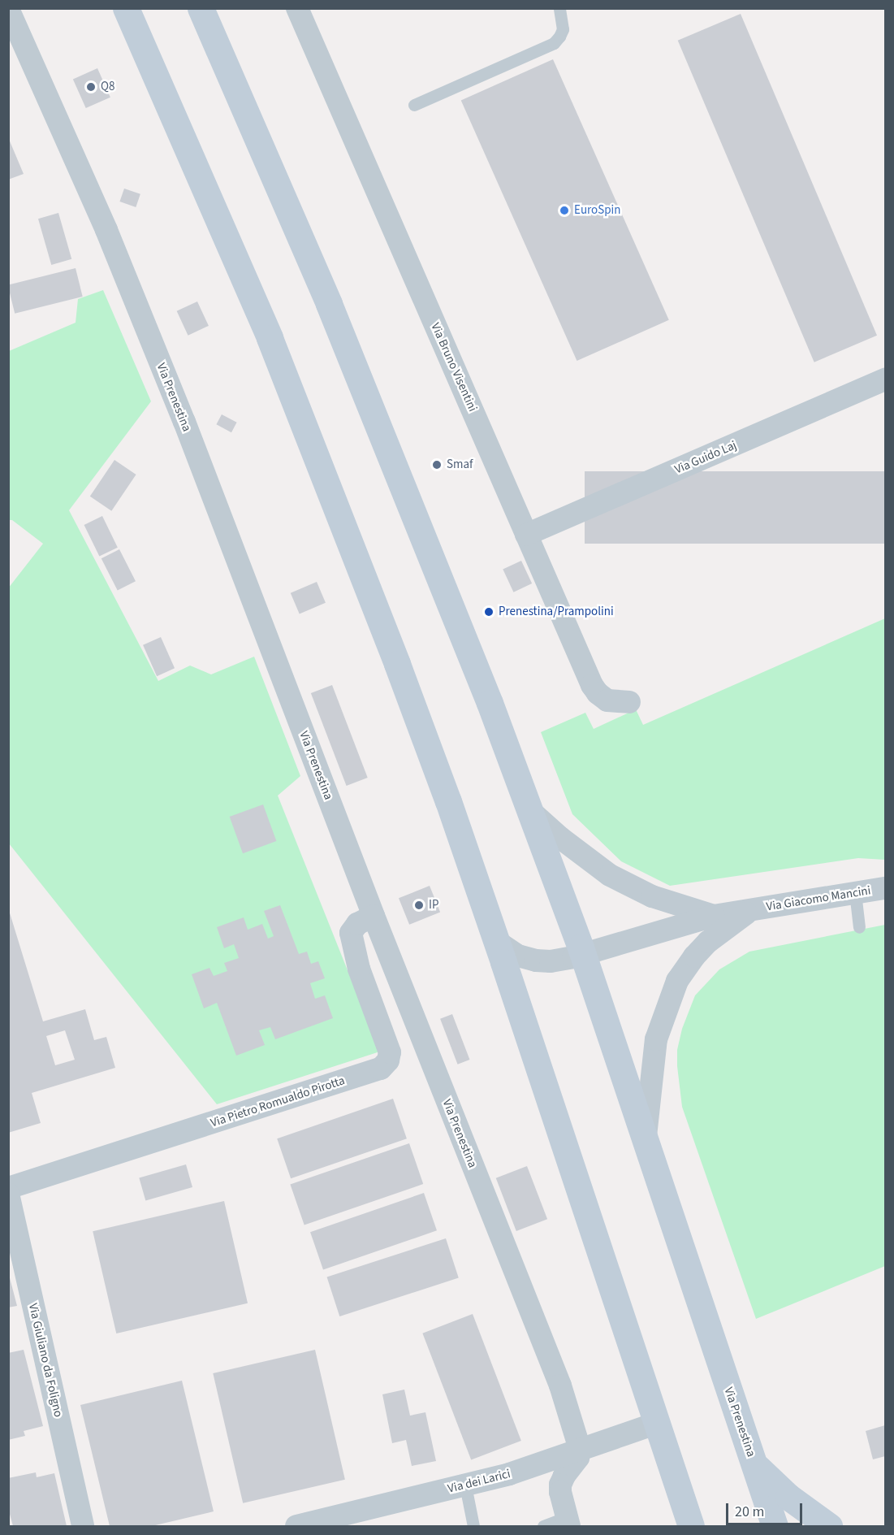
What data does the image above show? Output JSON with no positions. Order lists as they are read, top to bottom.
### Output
{
  "streets": {
    "main road": ["Via Prenestina"],
    "street": [
      "Via Bruno Visentini",
      "Via Guido Laj",
      "Via Giacomo Mancini",
      "Via Pietro Romualdo Pirotta",
      "Via Giuliano da Foligno",
      "Via dei Larici"
    ]
  },
  "crossings": [
    ["Via Bruno Visentini", "Via Guido Laj"],
    ["Via Prenestina", "Via Giacomo Mancini"],
    ["Via Prenestina", "Via Pietro Romualdo Pirotta"],
    ["Via Prenestina", "Via dei Larici"]
  ],
  "places": [
    "Q8",
    "EuroSpin",
    "Smaf",
    "Prenestina/Prampolini",
    "IP"
  ],
  "scale_bar": "20 m"
}
